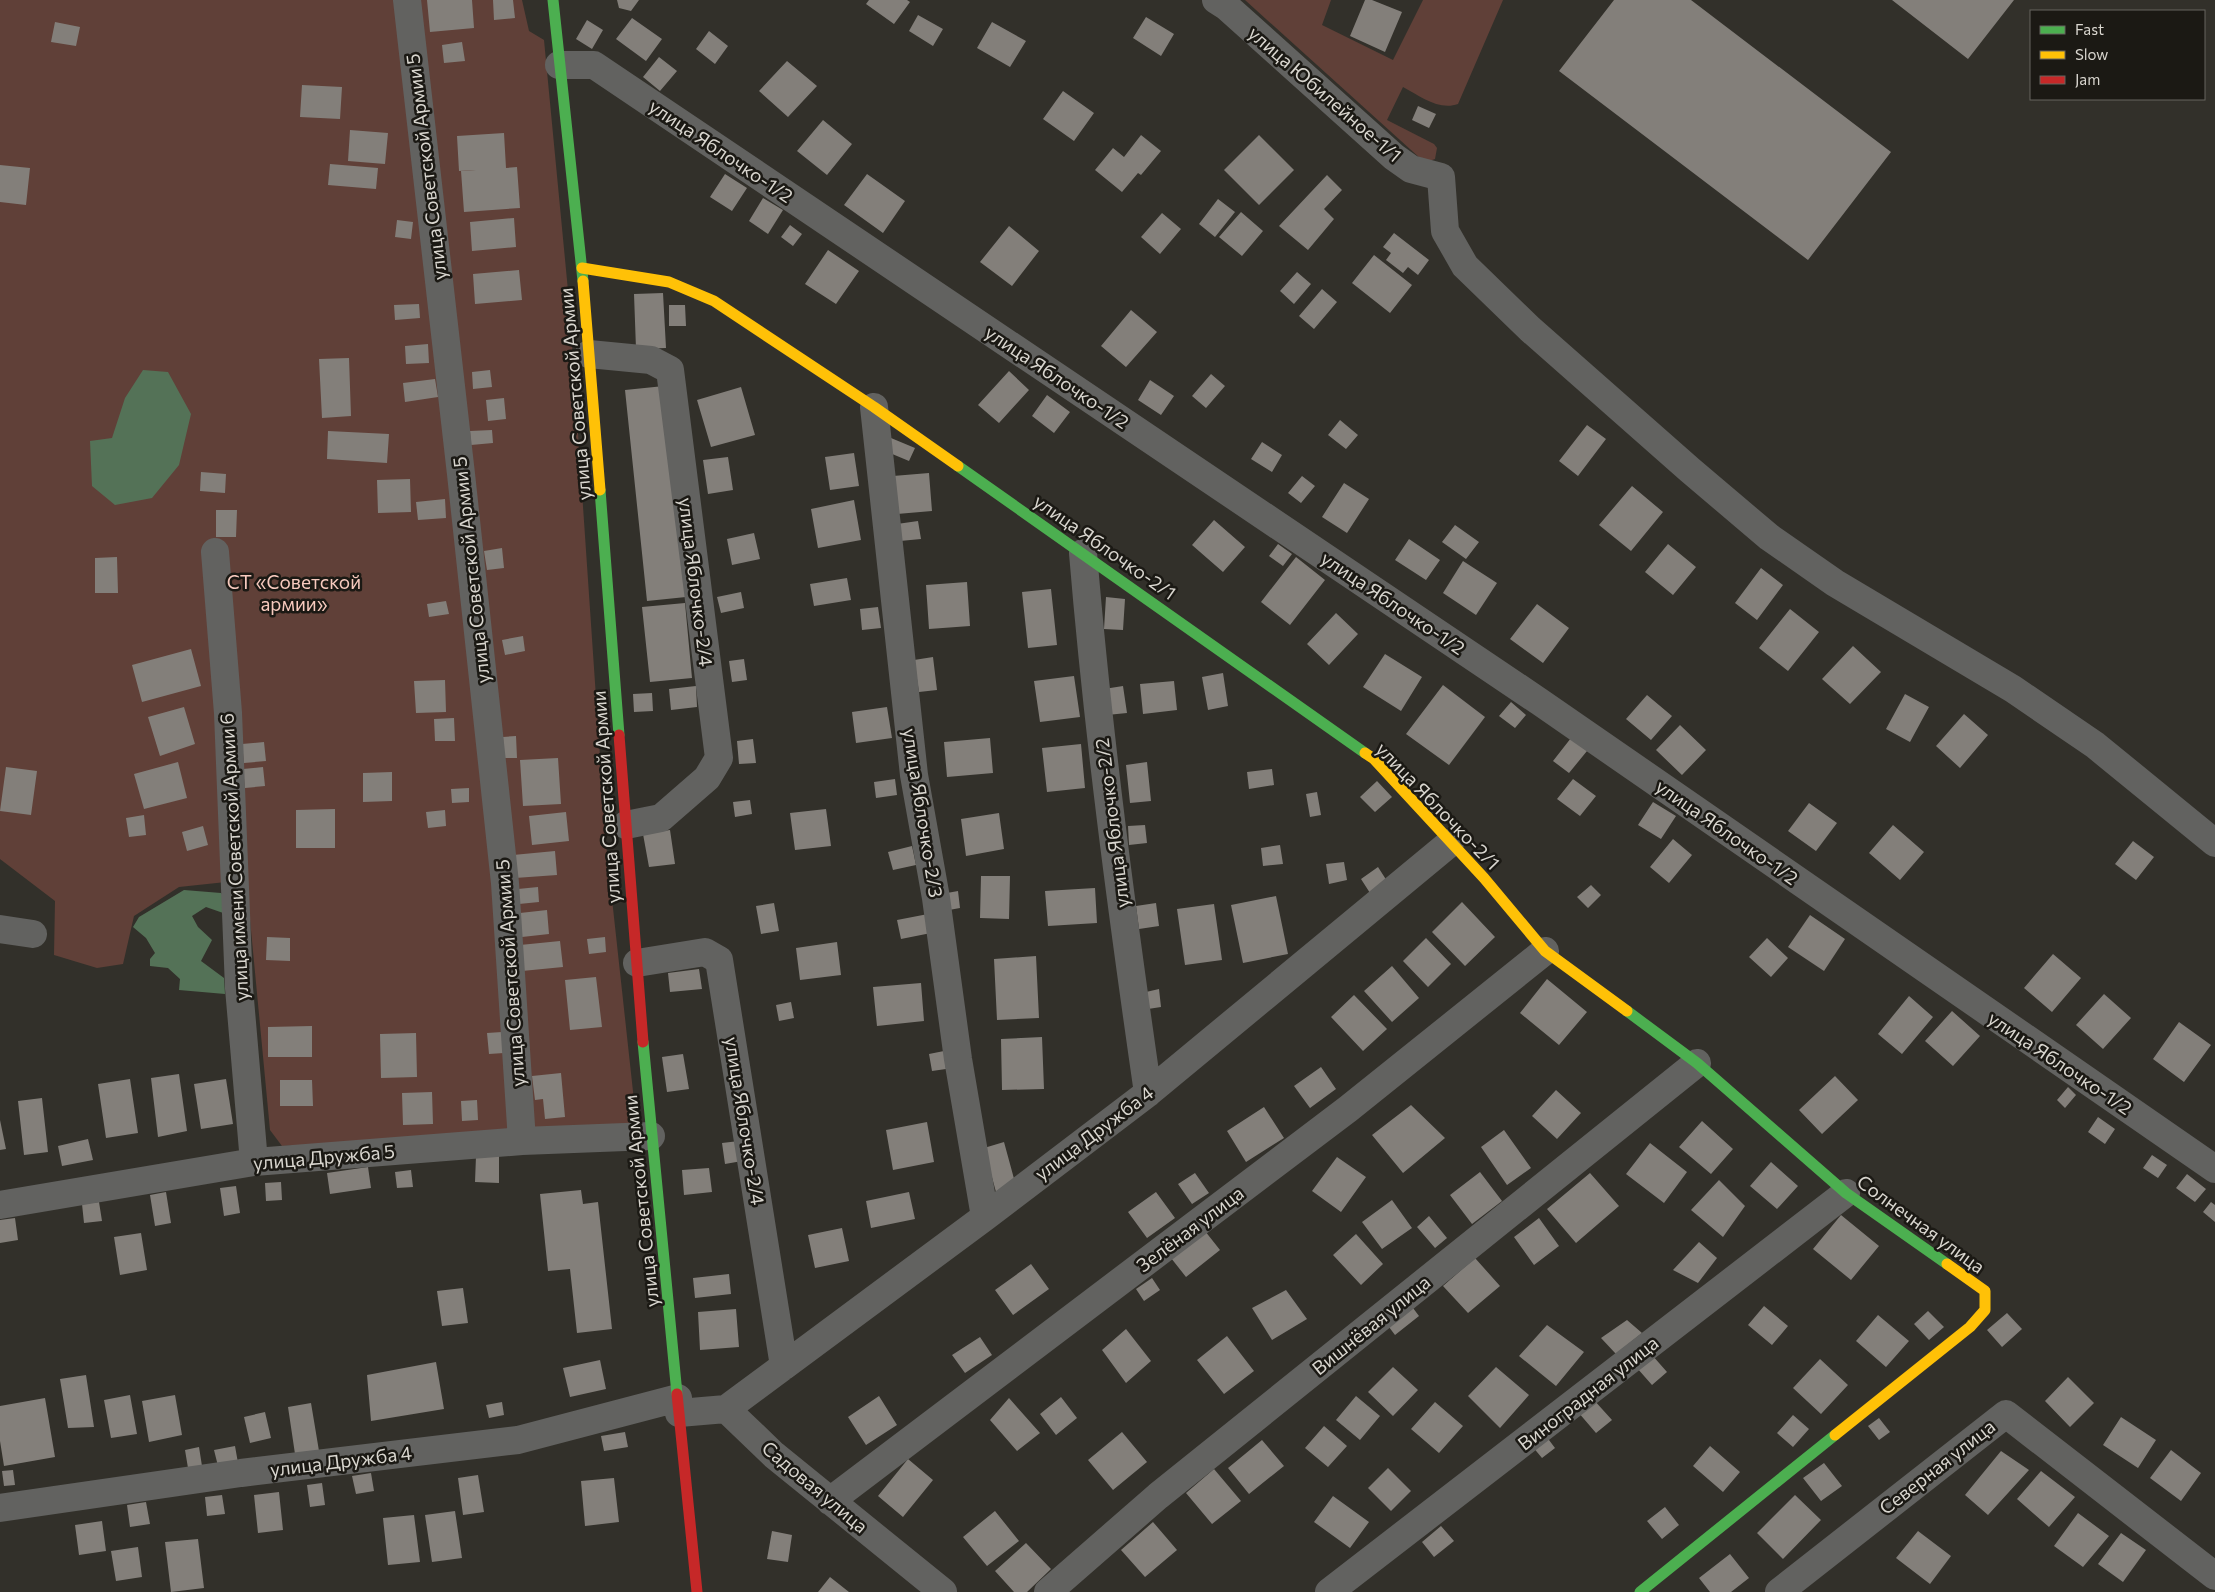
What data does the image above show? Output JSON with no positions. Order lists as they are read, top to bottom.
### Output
{
  "streets": {
    "street": [
      "улица Юбилейное-1/1",
      "улица Яблочко-1/2",
      "улица Советской Армии 5",
      "улица Советской Армии",
      "улица Яблочко-2/1",
      "улица Яблочко-2/4",
      "улица Яблочко-2/3",
      "улица Яблочко-2/2",
      "улица имени Советской Армии 6",
      "улица Дружба 4",
      "улица Дружба 5",
      "Солнечная улица",
      "Зелёная улица",
      "Вишнёвая улица",
      "Виноградная улица",
      "Северная улица",
      "Садовая улица"
    ]
  },
  "crossings": [
    ["улица Яблочко-1/2", "улица Советской Армии"],
    ["улица Советской Армии 5", "улица Дружба 5"],
    ["улица Советской Армии", "улица Яблочко-2/1"],
    ["улица Советской Армии", "улица Яблочко-2/4"],
    ["улица Советской Армии", "улица Дружба 4"],
    ["улица Советской Армии", "улица Дружба 5"],
    ["улица Яблочко-2/1", "улица Яблочко-2/3"],
    ["улица Яблочко-2/1", "улица Яблочко-2/2"],
    ["улица Яблочко-2/1", "улица Дружба 4"],
    ["улица Яблочко-2/1", "Солнечная улица"],
    ["улица Яблочко-2/1", "Зелёная улица"],
    ["улица Яблочко-2/4", "улица Дружба 4"],
    ["улица Яблочко-2/3", "улица Дружба 4"],
    ["улица Яблочко-2/2", "улица Дружба 4"],
    ["улица имени Советской Армии 6", "улица Дружба 5"],
    ["улица Дружба 4", "Садовая улица"],
    ["Солнечная улица", "Зелёная улица"],
    ["Солнечная улица", "Вишнёвая улица"],
    ["Солнечная улица", "Виноградная улица"],
    ["Зелёная улица", "Садовая улица"]
  ],
  "parks": ["СТ «Советской армии»"],
  "legend": ["Fast", "Slow", "Jam"]
}
